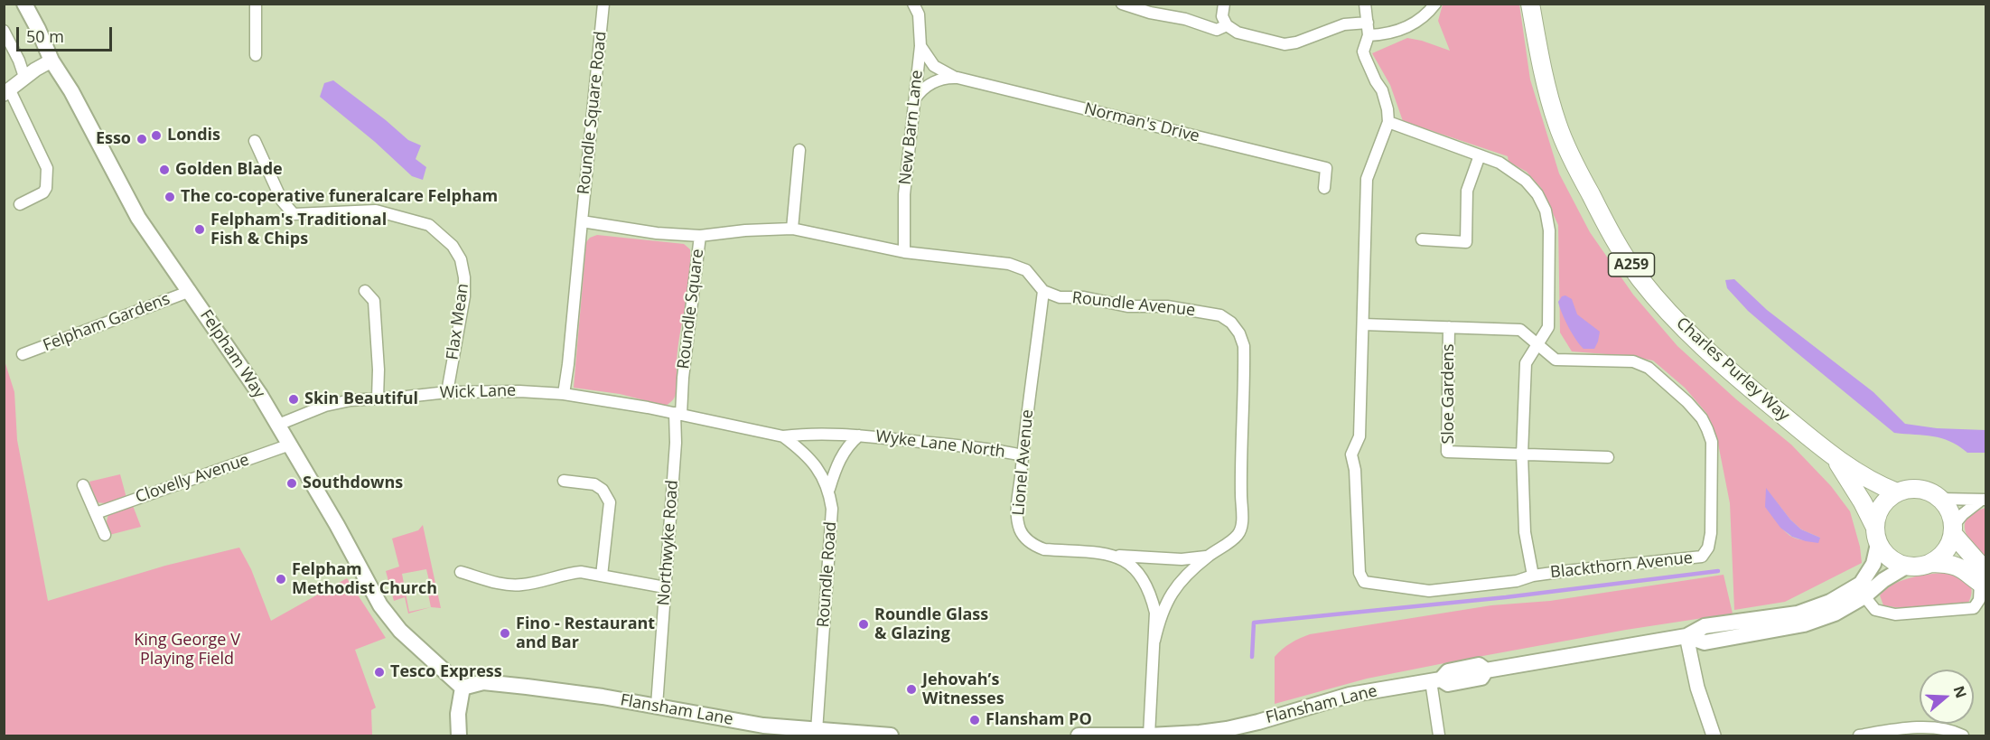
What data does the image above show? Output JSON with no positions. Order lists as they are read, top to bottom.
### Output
{
  "streets": {
    "main road": [
      "A259",
      "Felpham Way",
      "Charles Purley Way",
      "Flansham Lane"
    ],
    "street": [
      "Roundle Square Road",
      "Norman's Drive",
      "New Barn Lane",
      "Roundle Avenue",
      "Roundle Square",
      "Flax Mean",
      "Felpham Gardens",
      "Wick Lane",
      "Sloe Gardens",
      "Wyke Lane North",
      "Lionel Avenue",
      "Clovelly Avenue",
      "Northwyke Road",
      "Blackthorn Avenue",
      "Roundle Road"
    ]
  },
  "crossings": [
    ["Roundle Square Road", "Roundle Square"],
    ["Norman's Drive", "New Barn Lane"],
    ["Roundle Avenue", "Lionel Avenue"],
    ["Roundle Square", "Wick Lane"],
    ["Roundle Square", "Wyke Lane North"],
    ["Roundle Square", "Northwyke Road"],
    ["Flax Mean", "Wick Lane"],
    ["Felpham Gardens", "Felpham Way"],
    ["Felpham Way", "Wick Lane"],
    ["Felpham Way", "Clovelly Avenue"],
    ["Felpham Way", "Flansham Lane"],
    ["Charles Purley Way", "Flansham Lane"],
    ["Wick Lane", "Wyke Lane North"],
    ["Wick Lane", "Northwyke Road"],
    ["Wyke Lane North", "Lionel Avenue"],
    ["Wyke Lane North", "Northwyke Road"],
    ["Wyke Lane North", "Roundle Road"],
    ["Northwyke Road", "Flansham Lane"],
    ["Roundle Road", "Flansham Lane"]
  ],
  "parks": ["King George V Playing Field"],
  "places": [
    "Londis",
    "Esso",
    "Golden Blade",
    "The co-coperative funeralcare Felpham",
    "Felpham's Traditional Fish & Chips",
    "Skin Beautiful",
    "Southdowns",
    "Felpham Methodist Church",
    "Roundle Glass & Glazing",
    "Fino - Restaurant and Bar",
    "Tesco Express",
    "Jehovah’s Witnesses",
    "Flansham PO"
  ],
  "scale_bar": "50 m",
  "north": "right"
}
